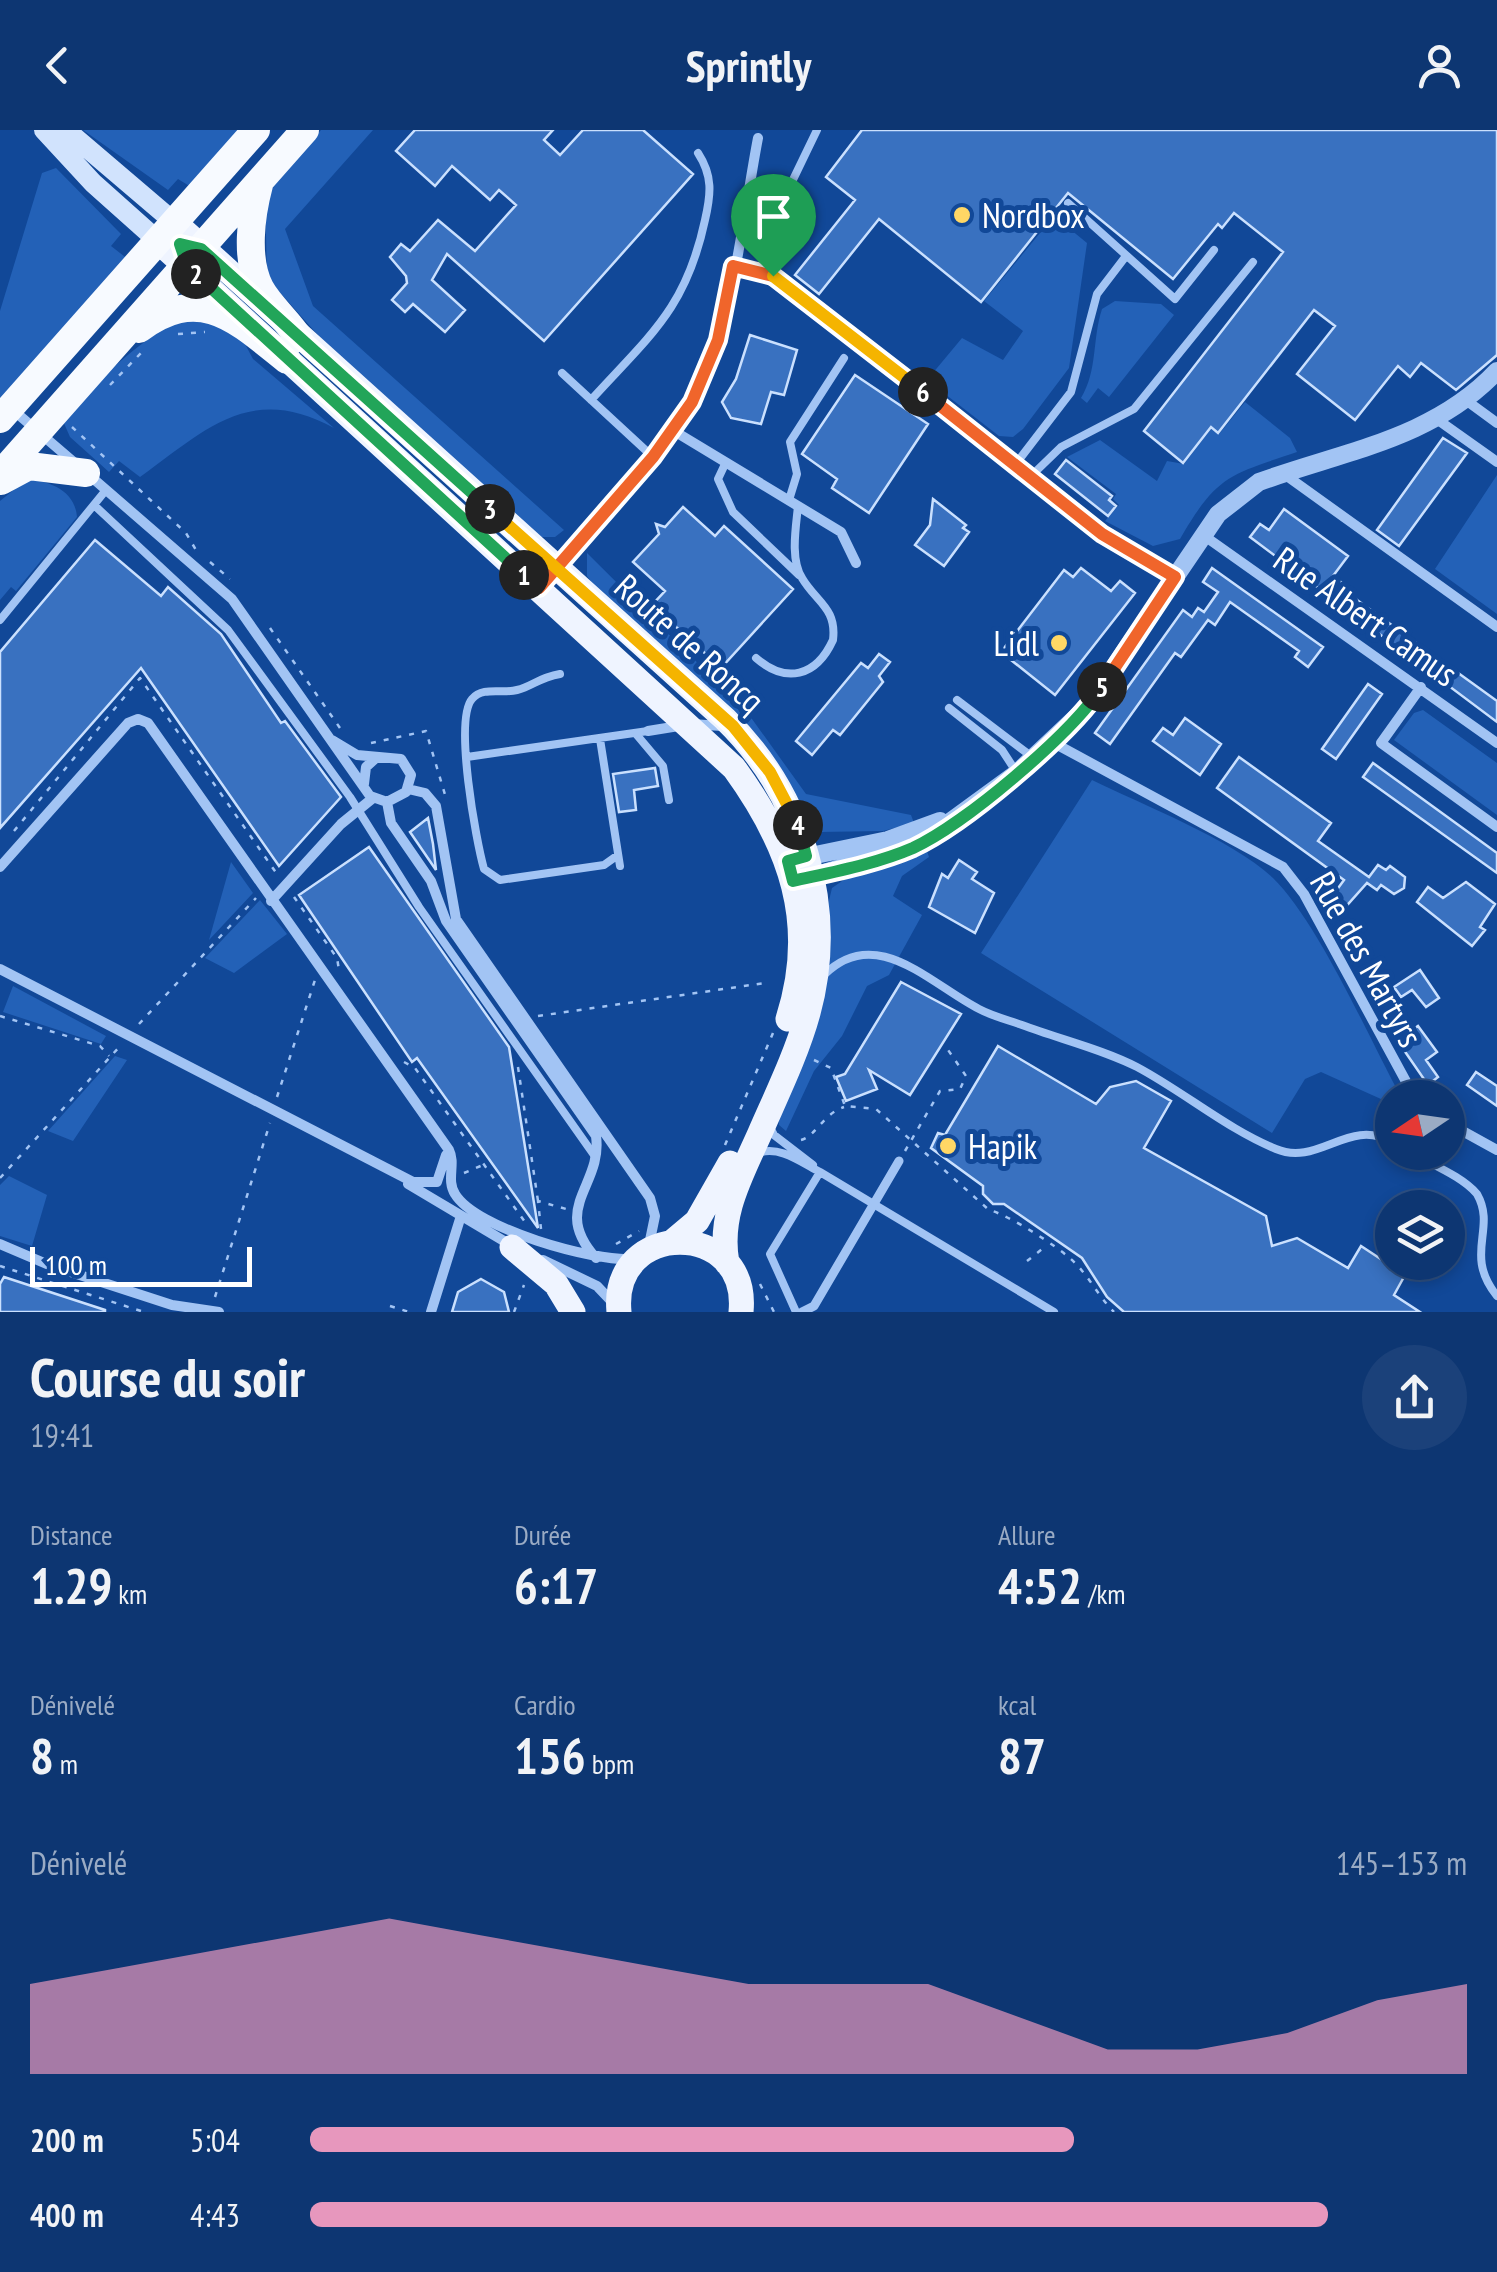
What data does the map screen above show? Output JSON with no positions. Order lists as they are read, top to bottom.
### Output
{
  "streets": {
    "main road": ["Route de Roncq"],
    "street": ["Rue Albert Camus", "Rue des Martyrs"]
  },
  "places": ["Nordbox", "Lidl", "Hapik"],
  "scale_bar": "100 m",
  "north": "left",
  "page": {
    "header": "Sprintly",
    "pins": [
      "2",
      "6",
      "3",
      "1",
      "5",
      "4"
    ],
    "scale": "100 m",
    "heading": ["Course du soir", "19:41"],
    "stats": [
      ["Distance", "1.29 km"],
      ["Durée", "6:17"],
      ["Allure", "4:52 /km"],
      ["Dénivelé", "8 m"],
      ["Cardio", "156 bpm"],
      ["kcal", "87"]
    ],
    "chart": ["Dénivelé", "145–153 m"],
    "list": [
      {
        "name": "200 m",
        "note": "5:04"
      },
      {
        "name": "400 m",
        "note": "4:43"
      }
    ]
  }
}
